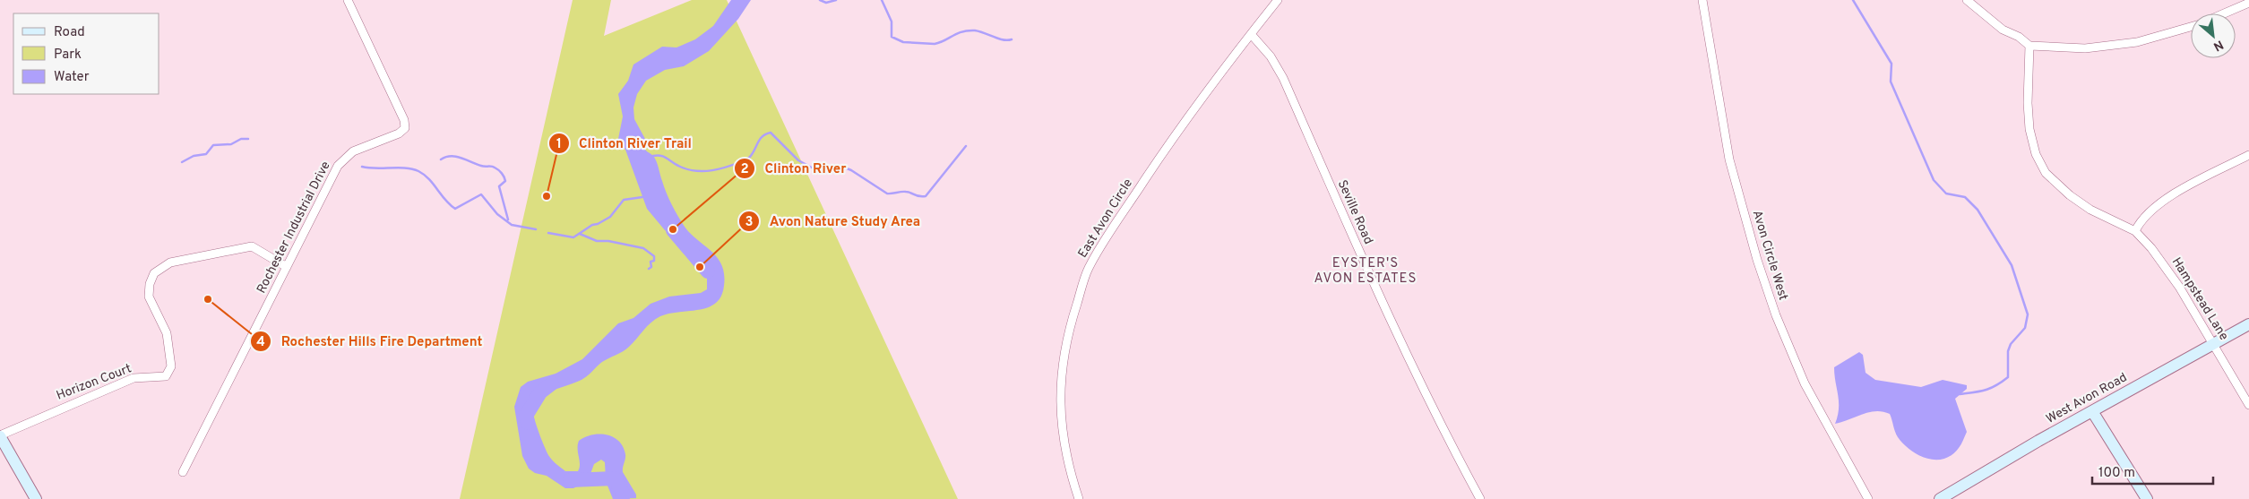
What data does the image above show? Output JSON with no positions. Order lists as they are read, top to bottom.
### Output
{
  "streets": {
    "street": [
      "Seville Road",
      "East Avon Circle",
      "Rochester Industrial Drive",
      "Avon Circle West",
      "Hampstead Lane",
      "Horizon Court",
      "West Avon Road"
    ]
  },
  "crossings": [
    ["Seville Road", "East Avon Circle"],
    ["Rochester Industrial Drive", "Horizon Court"],
    ["Hampstead Lane", "West Avon Road"]
  ],
  "districts": ["EYSTER'S AVON ESTATES"],
  "places": [
    "Clinton River Trail",
    "Clinton River",
    "Avon Nature Study Area",
    "Rochester Hills Fire Department"
  ],
  "legend": ["Road", "Park", "Water"],
  "scale_bar": "100 m",
  "north": "bottom right"
}
